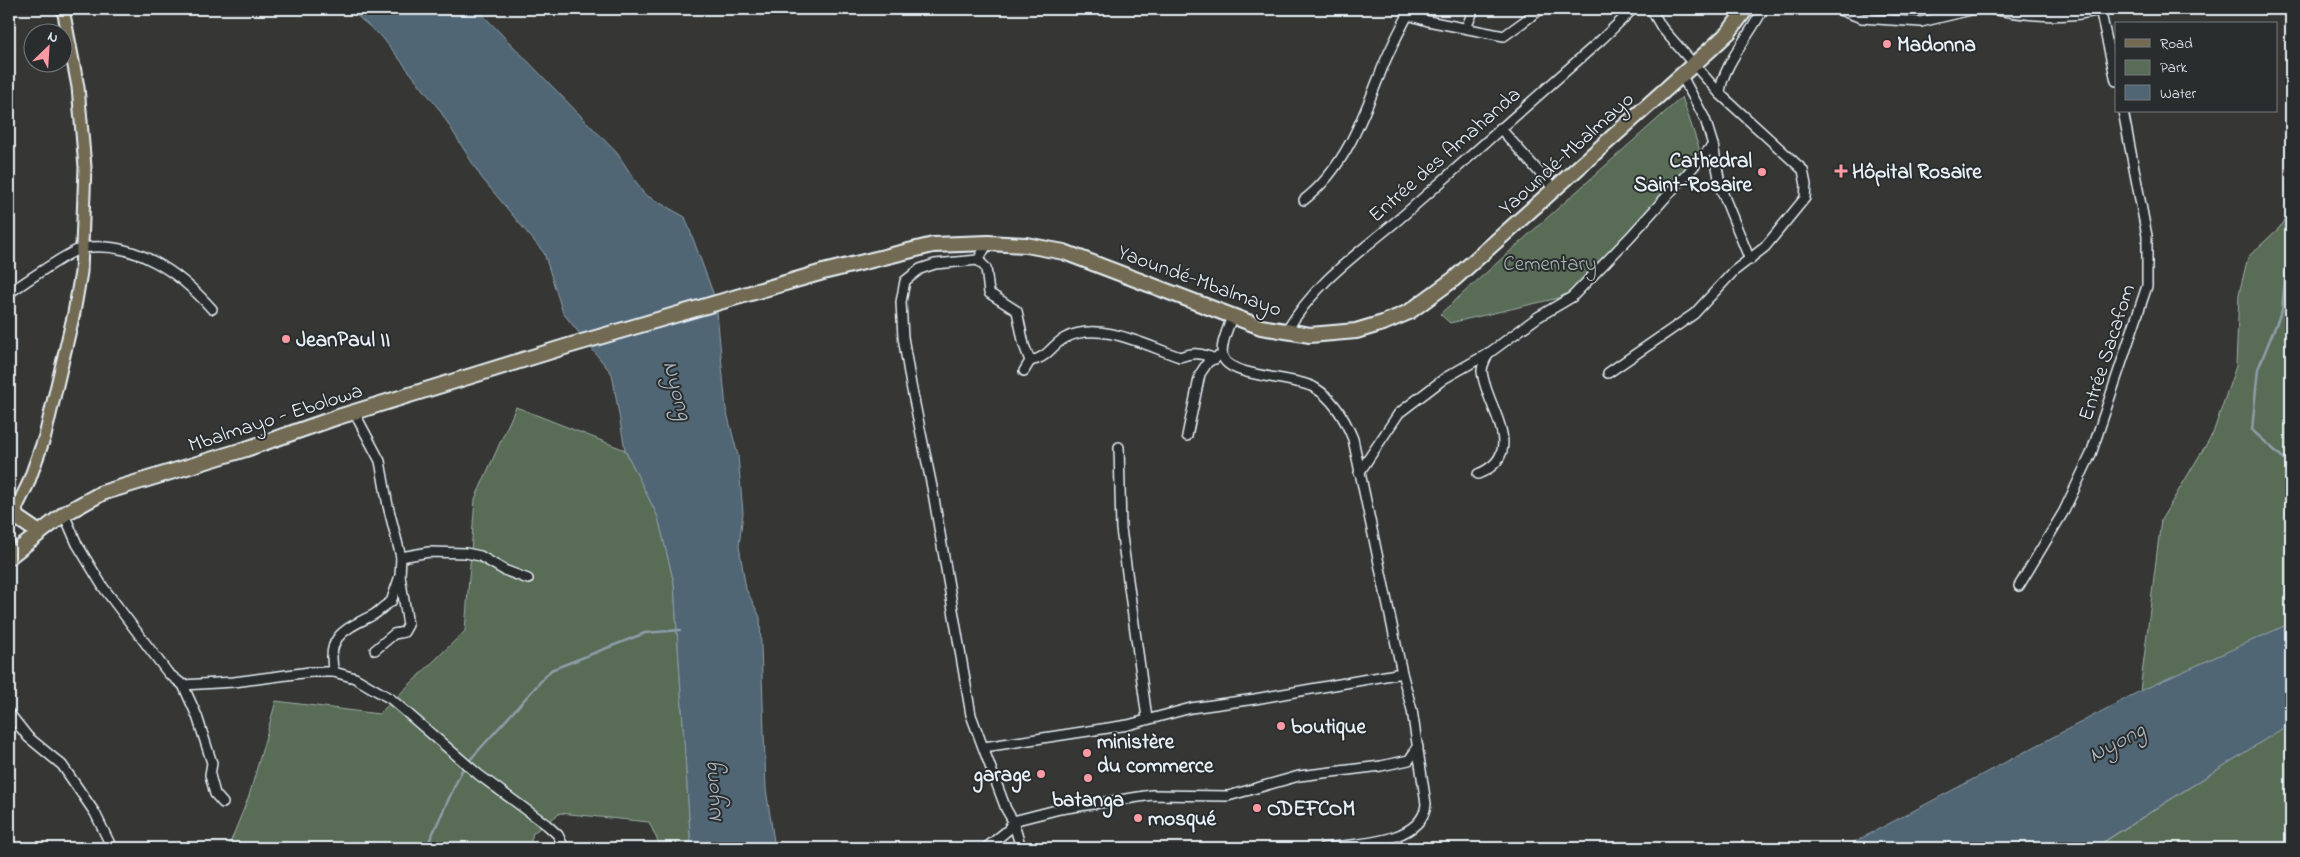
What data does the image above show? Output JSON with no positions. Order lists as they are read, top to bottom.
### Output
{
  "streets": {
    "highway": ["Yaoundé-Mbalmayo", "Mbalmayo - Ebolowa"],
    "street": ["Entrée des Amahanda", "Entrée Sacafom"]
  },
  "crossings": [
    ["Yaoundé-Mbalmayo", "Entrée des Amahanda"],
    ["Yaoundé-Mbalmayo", "Mbalmayo - Ebolowa"]
  ],
  "water": ["Nyong"],
  "parks": ["Cementary"],
  "places": {
    "other": [
      "Madonna",
      "Cathedral Saint-Rosaire",
      "JeanPaul II",
      "boutique",
      "ministère du commerce",
      "garage",
      "batanga",
      "ODEFCOM",
      "mosqué"
    ],
    "health": ["Hôpital Rosaire"]
  },
  "legend": ["Road", "Park", "Water"],
  "north": "top right"
}
